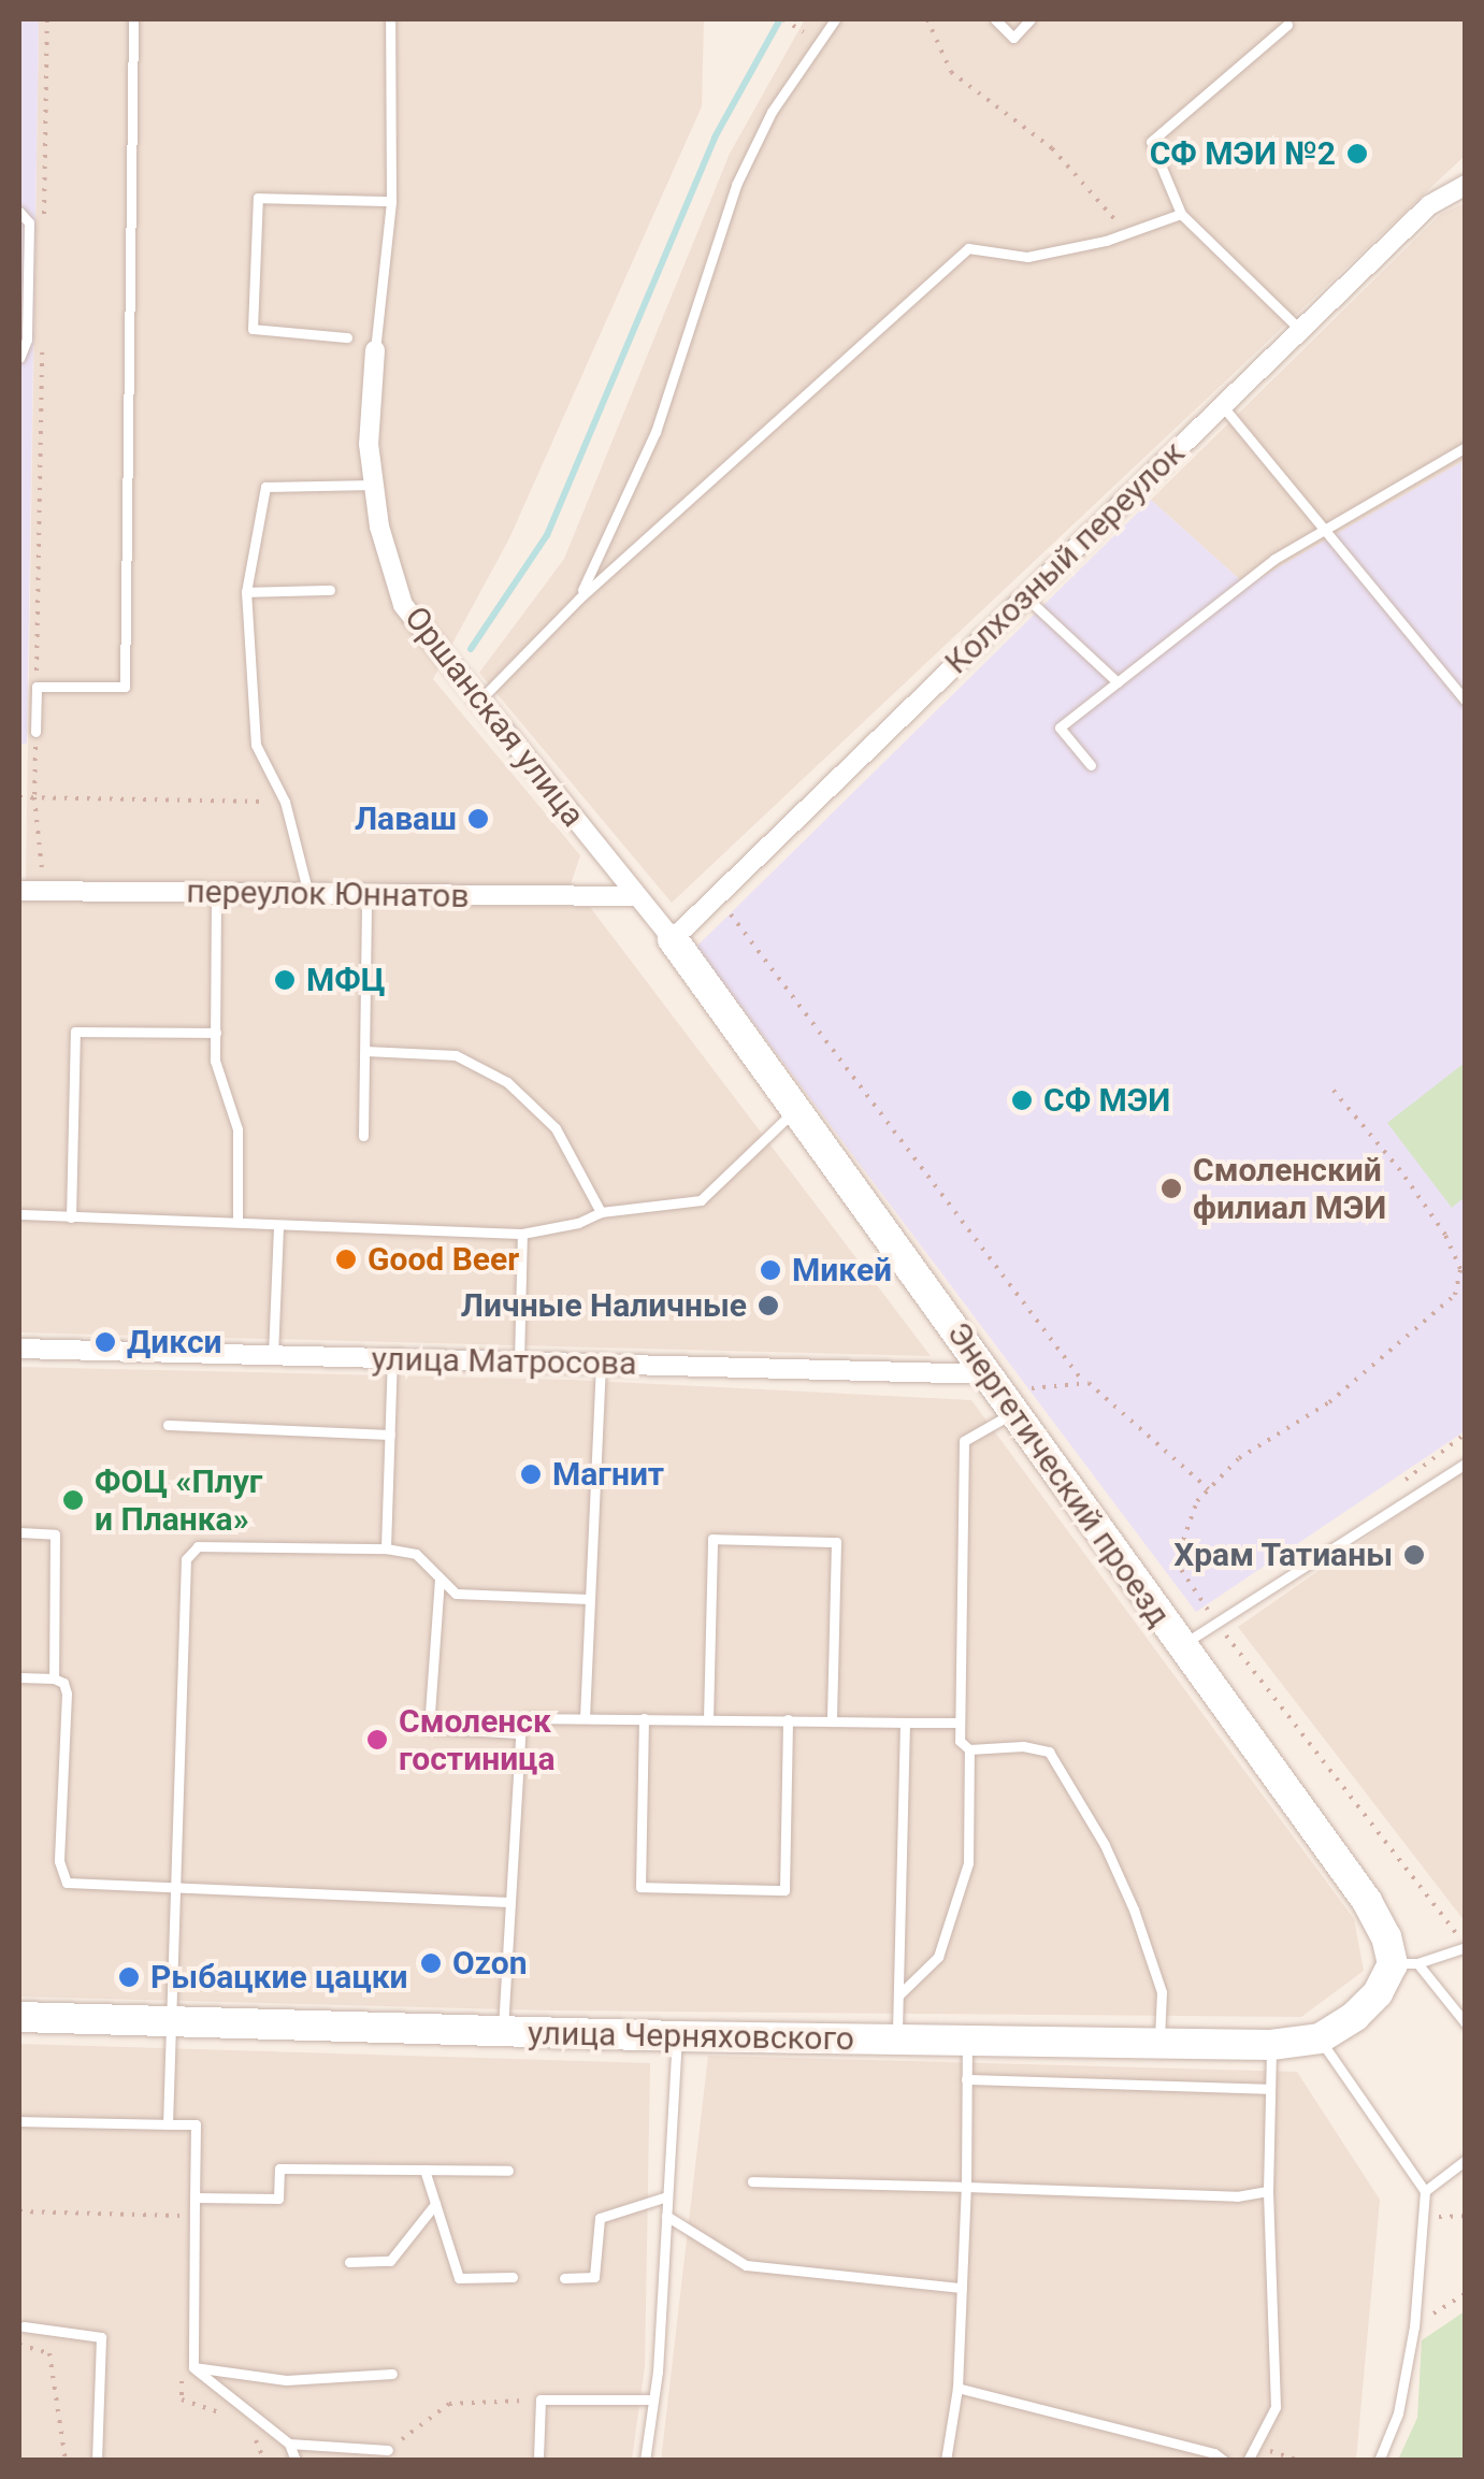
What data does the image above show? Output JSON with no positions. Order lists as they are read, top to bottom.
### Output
{
  "streets": {
    "street": [
      "Колхозный переулок",
      "Оршанская улица",
      "переулок Юннатов",
      "улица Матросова",
      "Энергетический проезд",
      "улица Черняховского"
    ]
  },
  "crossings": [
    ["Колхозный переулок", "Оршанская улица"],
    ["Колхозный переулок", "Энергетический проезд"],
    ["Оршанская улица", "переулок Юннатов"],
    ["Оршанская улица", "Энергетический проезд"],
    ["улица Матросова", "Энергетический проезд"],
    ["Энергетический проезд", "улица Черняховского"]
  ],
  "places": [
    "СФ МЭИ №2",
    "Лаваш",
    "МФЦ",
    "СФ МЭИ",
    "Смоленский филиал МЭИ",
    "Good Beer",
    "Микей",
    "Личные Наличные",
    "Дикси",
    "Магнит",
    "ФОЦ «Плуг и Планка»",
    "Храм Татианы",
    "Смоленск гостиница",
    "Ozon",
    "Рыбацкие цацки"
  ]
}
